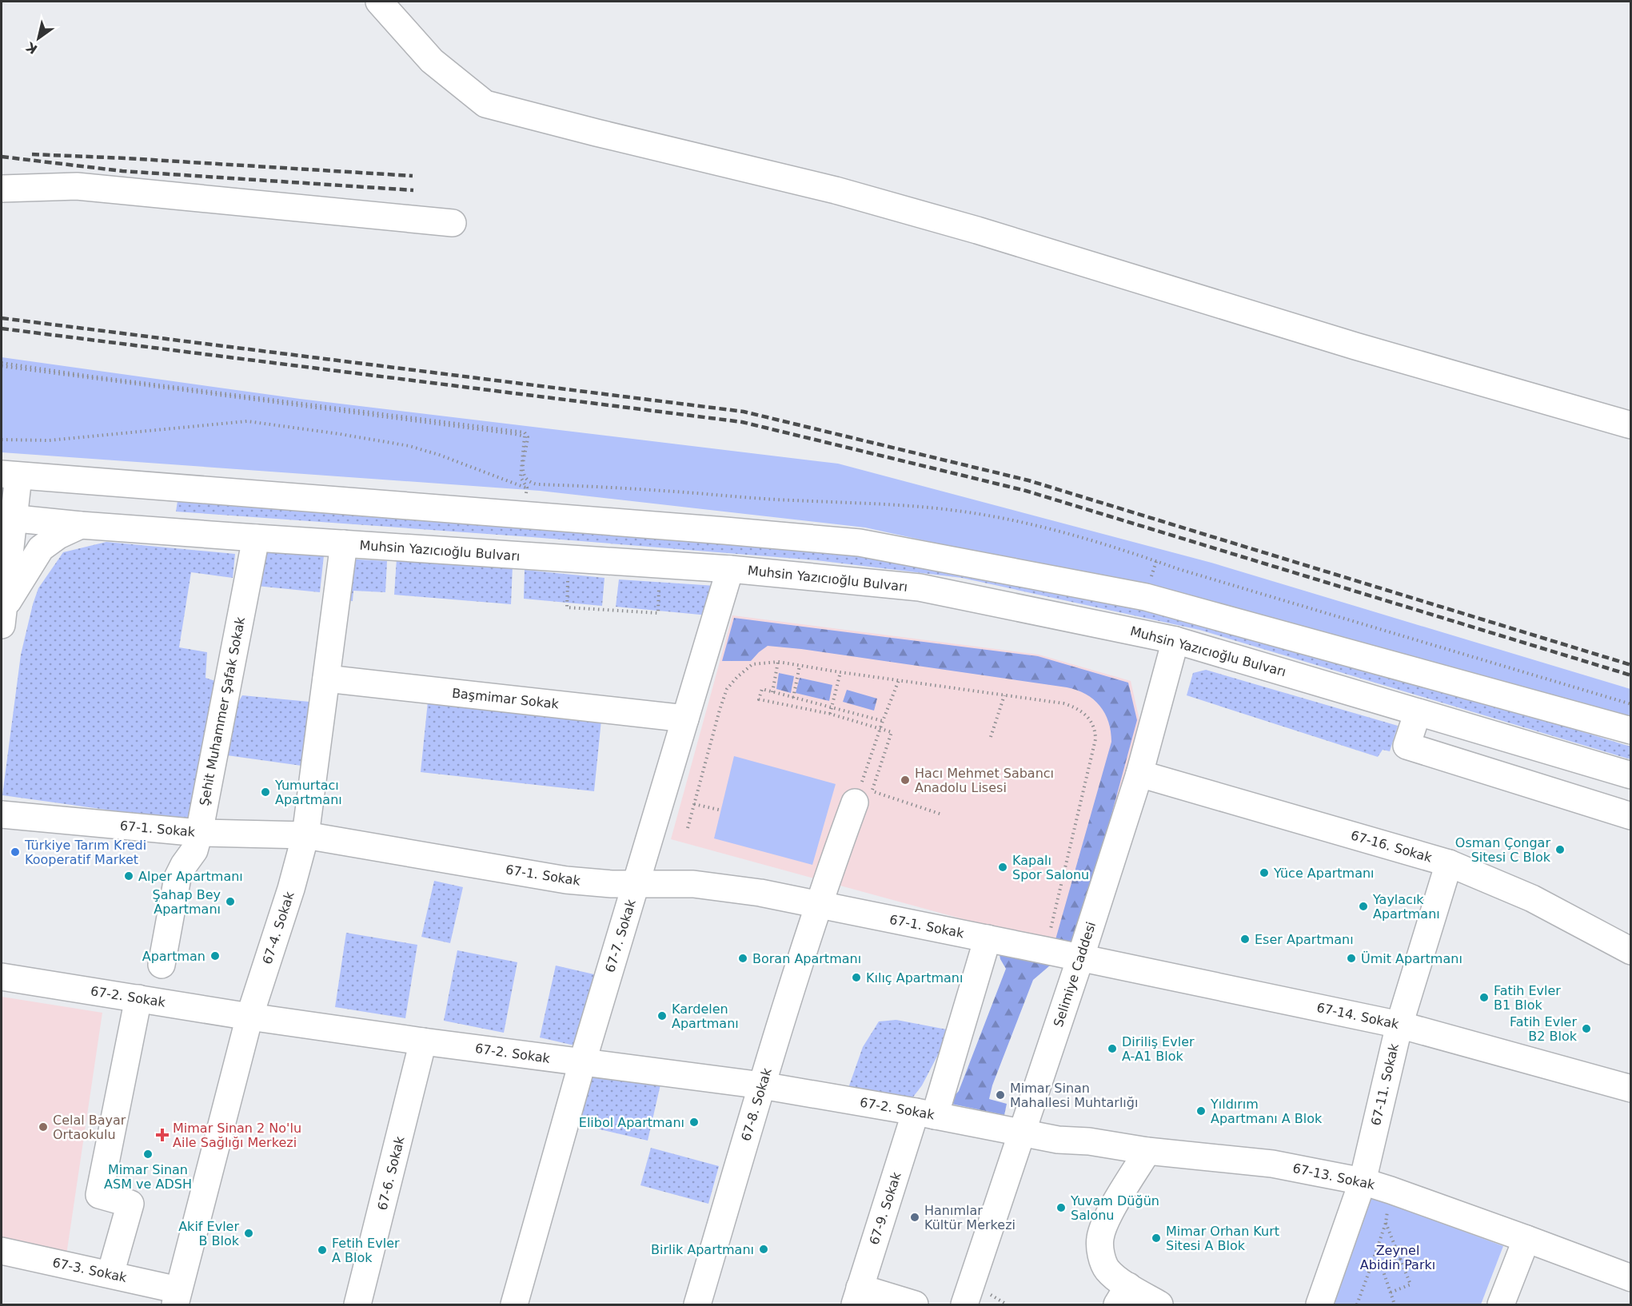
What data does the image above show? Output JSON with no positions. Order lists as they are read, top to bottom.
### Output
{
  "streets": {
    "street": [
      "Muhsin Yazıcıoğlu Bulvarı",
      "Başmimar Sokak",
      "Şehit Muhammer Şafak Sokak",
      "67-1. Sokak",
      "67-16. Sokak",
      "67-4. Sokak",
      "67-7. Sokak",
      "Selimiye Caddesi",
      "67-2. Sokak",
      "67-14. Sokak",
      "67-11. Sokak",
      "67-8. Sokak",
      "67-6. Sokak",
      "67-13. Sokak",
      "67-9. Sokak",
      "67-3. Sokak"
    ]
  },
  "crossings": [
    ["Muhsin Yazıcıoğlu Bulvarı", "Şehit Muhammer Şafak Sokak"],
    ["Muhsin Yazıcıoğlu Bulvarı", "67-4. Sokak"],
    ["Muhsin Yazıcıoğlu Bulvarı", "67-7. Sokak"],
    ["Muhsin Yazıcıoğlu Bulvarı", "Selimiye Caddesi"],
    ["Başmimar Sokak", "67-4. Sokak"],
    ["Başmimar Sokak", "67-7. Sokak"],
    ["Şehit Muhammer Şafak Sokak", "67-1. Sokak"],
    ["67-1. Sokak", "67-4. Sokak"],
    ["67-1. Sokak", "67-7. Sokak"],
    ["67-1. Sokak", "Selimiye Caddesi"],
    ["67-1. Sokak", "67-14. Sokak"],
    ["67-1. Sokak", "67-8. Sokak"],
    ["67-1. Sokak", "67-9. Sokak"],
    ["67-16. Sokak", "Selimiye Caddesi"],
    ["67-16. Sokak", "67-11. Sokak"],
    ["67-4. Sokak", "67-2. Sokak"],
    ["67-4. Sokak", "67-3. Sokak"],
    ["67-7. Sokak", "67-2. Sokak"],
    ["Selimiye Caddesi", "67-2. Sokak"],
    ["Selimiye Caddesi", "67-14. Sokak"],
    ["Selimiye Caddesi", "67-13. Sokak"],
    ["67-2. Sokak", "67-8. Sokak"],
    ["67-2. Sokak", "67-6. Sokak"],
    ["67-2. Sokak", "67-13. Sokak"],
    ["67-2. Sokak", "67-9. Sokak"],
    ["67-14. Sokak", "67-11. Sokak"],
    ["67-11. Sokak", "67-13. Sokak"]
  ],
  "parks": ["Zeynel Abidin Parkı"],
  "places": {
    "other": [
      "Hacı Mehmet Sabancı Anadolu Lisesi",
      "Yumurtacı Apartmanı",
      "Osman Çongar Sitesi C Blok",
      "Türkiye Tarım Kredi Kooperatif Market",
      "Kapalı Spor Salonu",
      "Yüce Apartmanı",
      "Alper Apartmanı",
      "Şahap Bey Apartmanı",
      "Yaylacık Apartmanı",
      "Eser Apartmanı",
      "Apartman",
      "Boran Apartmanı",
      "Ümit Apartmanı",
      "Kılıç Apartmanı",
      "Fatih Evler B1 Blok",
      "Kardelen Apartmanı",
      "Fatih Evler B2 Blok",
      "Diriliş Evler A-A1 Blok",
      "Mimar Sinan Mahallesi Muhtarlığı",
      "Yıldırım Apartmanı A Blok",
      "Elibol Apartmanı",
      "Celal Bayar Ortaokulu",
      "Mimar Sinan ASM ve ADSH",
      "Yuvam Düğün Salonu",
      "Hanımlar Kültür Merkezi",
      "Akif Evler B Blok",
      "Mimar Orhan Kurt Sitesi A Blok",
      "Birlik Apartmanı",
      "Fetih Evler A Blok"
    ],
    "health": ["Mimar Sinan 2 No'lu Aile Sağlığı Merkezi"]
  },
  "north": "bottom left"
}
